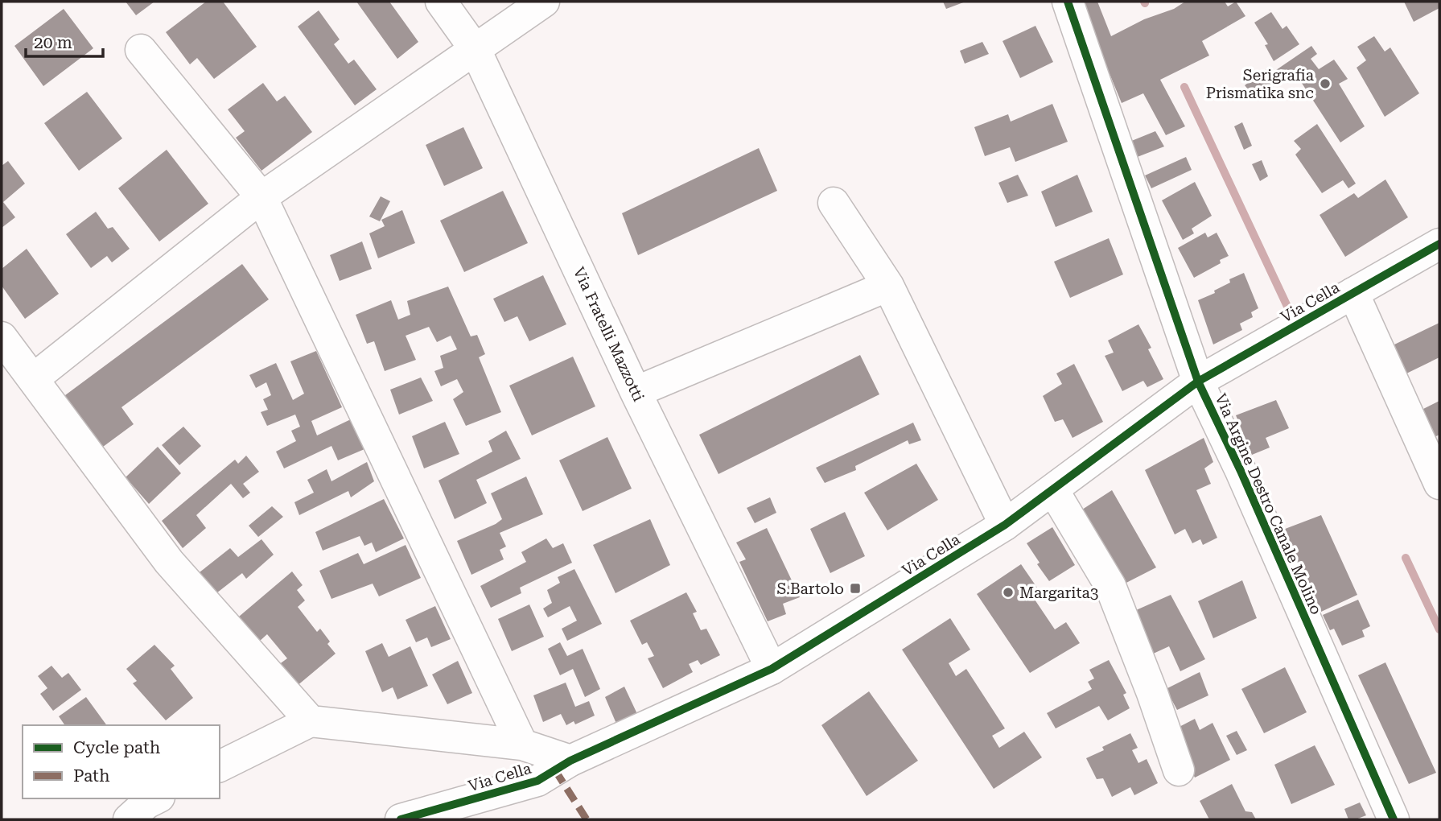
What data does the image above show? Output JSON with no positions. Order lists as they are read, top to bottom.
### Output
{
  "streets": {
    "street": ["Via Cella", "Via Fratelli Mazzotti", "Via Argine Destro Canale Molino"]
  },
  "crossings": [
    ["Via Cella", "Via Fratelli Mazzotti"],
    ["Via Cella", "Via Argine Destro Canale Molino"]
  ],
  "places": {
    "other": ["Serigrafia Prismatika snc", "Margarita3"],
    "transit": ["S.Bartolo"]
  },
  "legend": ["Cycle path", "Path"],
  "scale_bar": "20 m"
}
